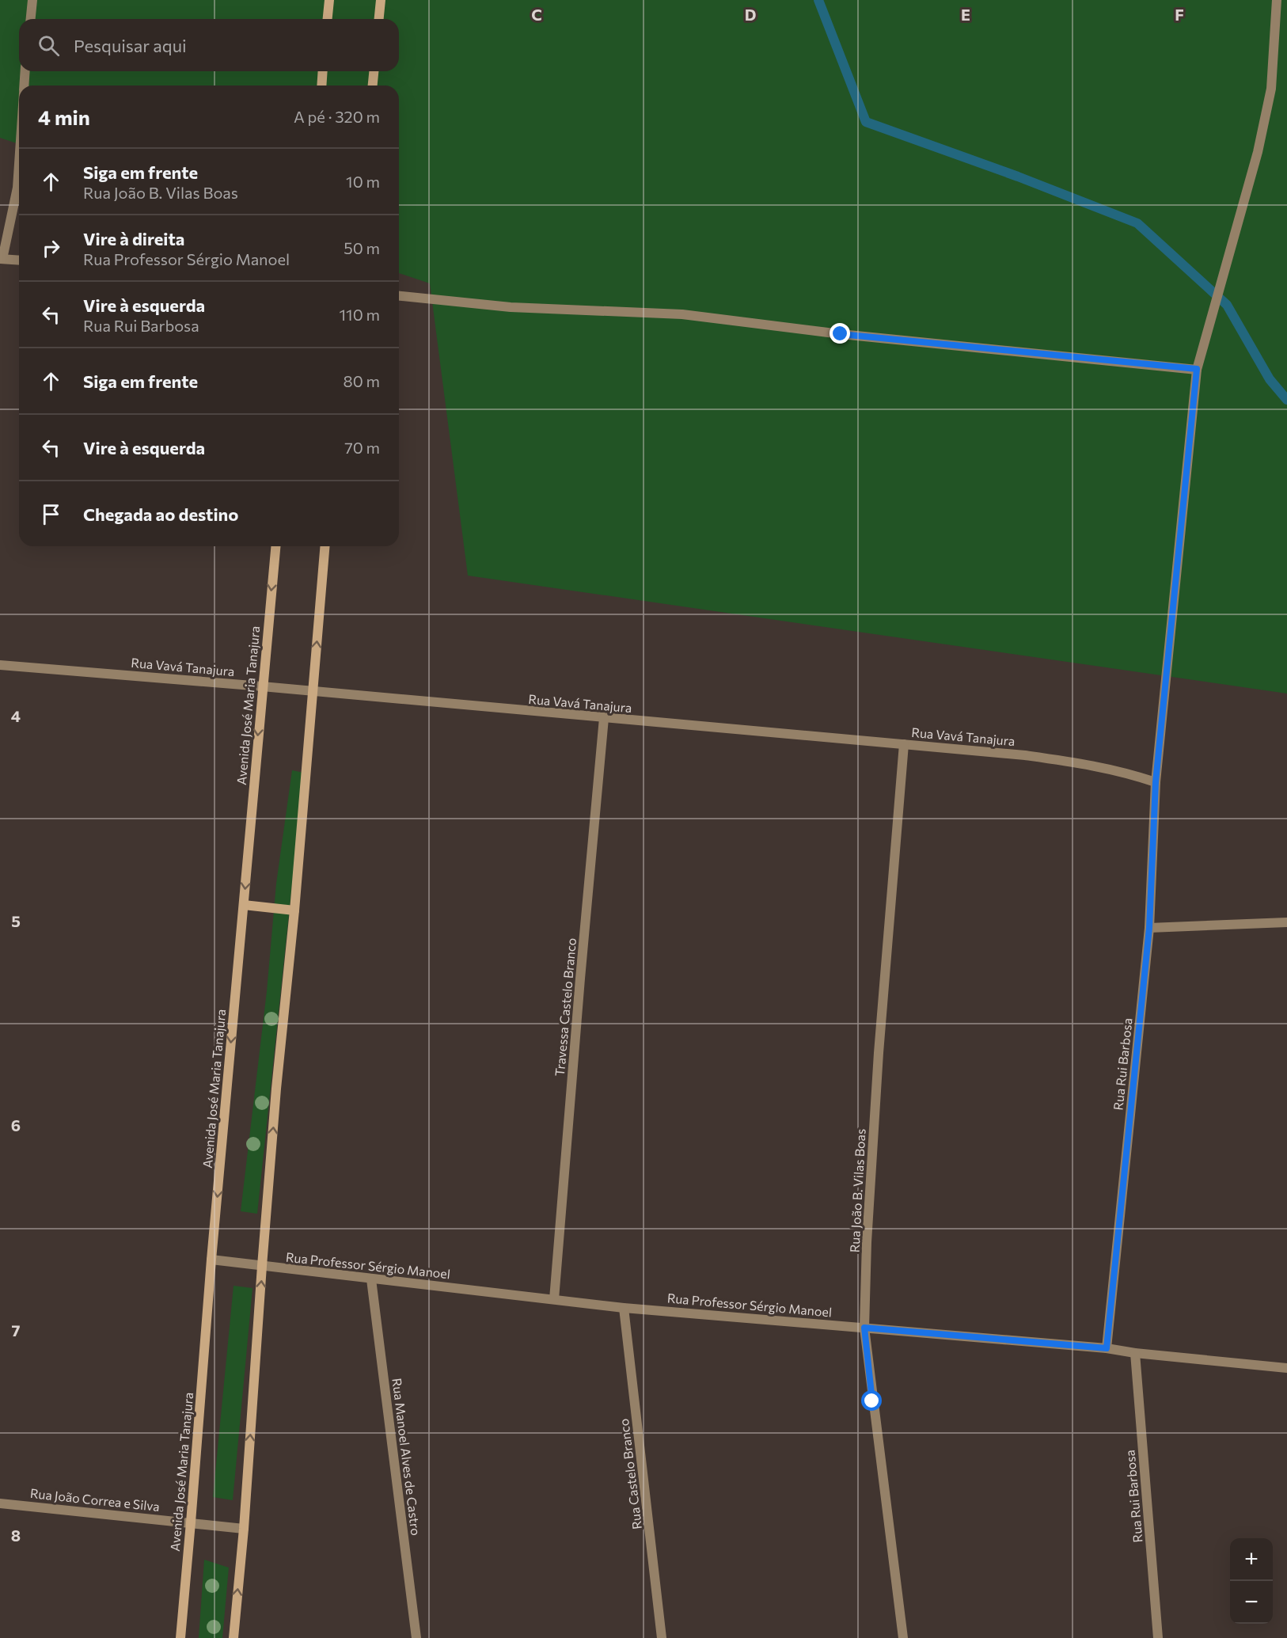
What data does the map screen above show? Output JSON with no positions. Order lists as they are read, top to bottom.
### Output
{
  "streets": {
    "street": [
      "Rua Vavá Tanajura",
      "Avenida José Maria Tanajura",
      "Travessa Castelo Branco",
      "Rua Rui Barbosa",
      "Rua João B. Vilas Boas",
      "Rua Professor Sérgio Manoel",
      "Rua Manoel Alves de Castro",
      "Rua Castelo Branco",
      "Rua João Correa e Silva"
    ]
  },
  "crossings": [
    ["Rua Vavá Tanajura", "Avenida José Maria Tanajura"],
    ["Rua Vavá Tanajura", "Travessa Castelo Branco"],
    ["Rua Vavá Tanajura", "Rua Rui Barbosa"],
    ["Rua Vavá Tanajura", "Rua João B. Vilas Boas"],
    ["Avenida José Maria Tanajura", "Rua Professor Sérgio Manoel"],
    ["Avenida José Maria Tanajura", "Rua João Correa e Silva"],
    ["Travessa Castelo Branco", "Rua Professor Sérgio Manoel"],
    ["Rua Rui Barbosa", "Rua Professor Sérgio Manoel"],
    ["Rua João B. Vilas Boas", "Rua Professor Sérgio Manoel"],
    ["Rua Professor Sérgio Manoel", "Rua Manoel Alves de Castro"],
    ["Rua Professor Sérgio Manoel", "Rua Castelo Branco"]
  ],
  "page": {
    "search": "Pesquisar aqui",
    "heading": ["4 min", "A pé · 320 m"],
    "list": [
      ["Siga em frente", "Rua João B. Vilas Boas", "10 m"],
      ["Vire à direita", "Rua Professor Sérgio Manoel", "50 m"],
      ["Vire à esquerda", "Rua Rui Barbosa", "110 m"],
      ["Siga em frente", "80 m"],
      ["Vire à esquerda", "70 m"],
      "Chegada ao destino"
    ],
    "map_buttons": ["+", "−"]
  },
  "grid": {
    "columns": [
      "C",
      "D",
      "E",
      "F"
    ],
    "rows": [
      "4",
      "5",
      "6",
      "7",
      "8"
    ]
  }
}
